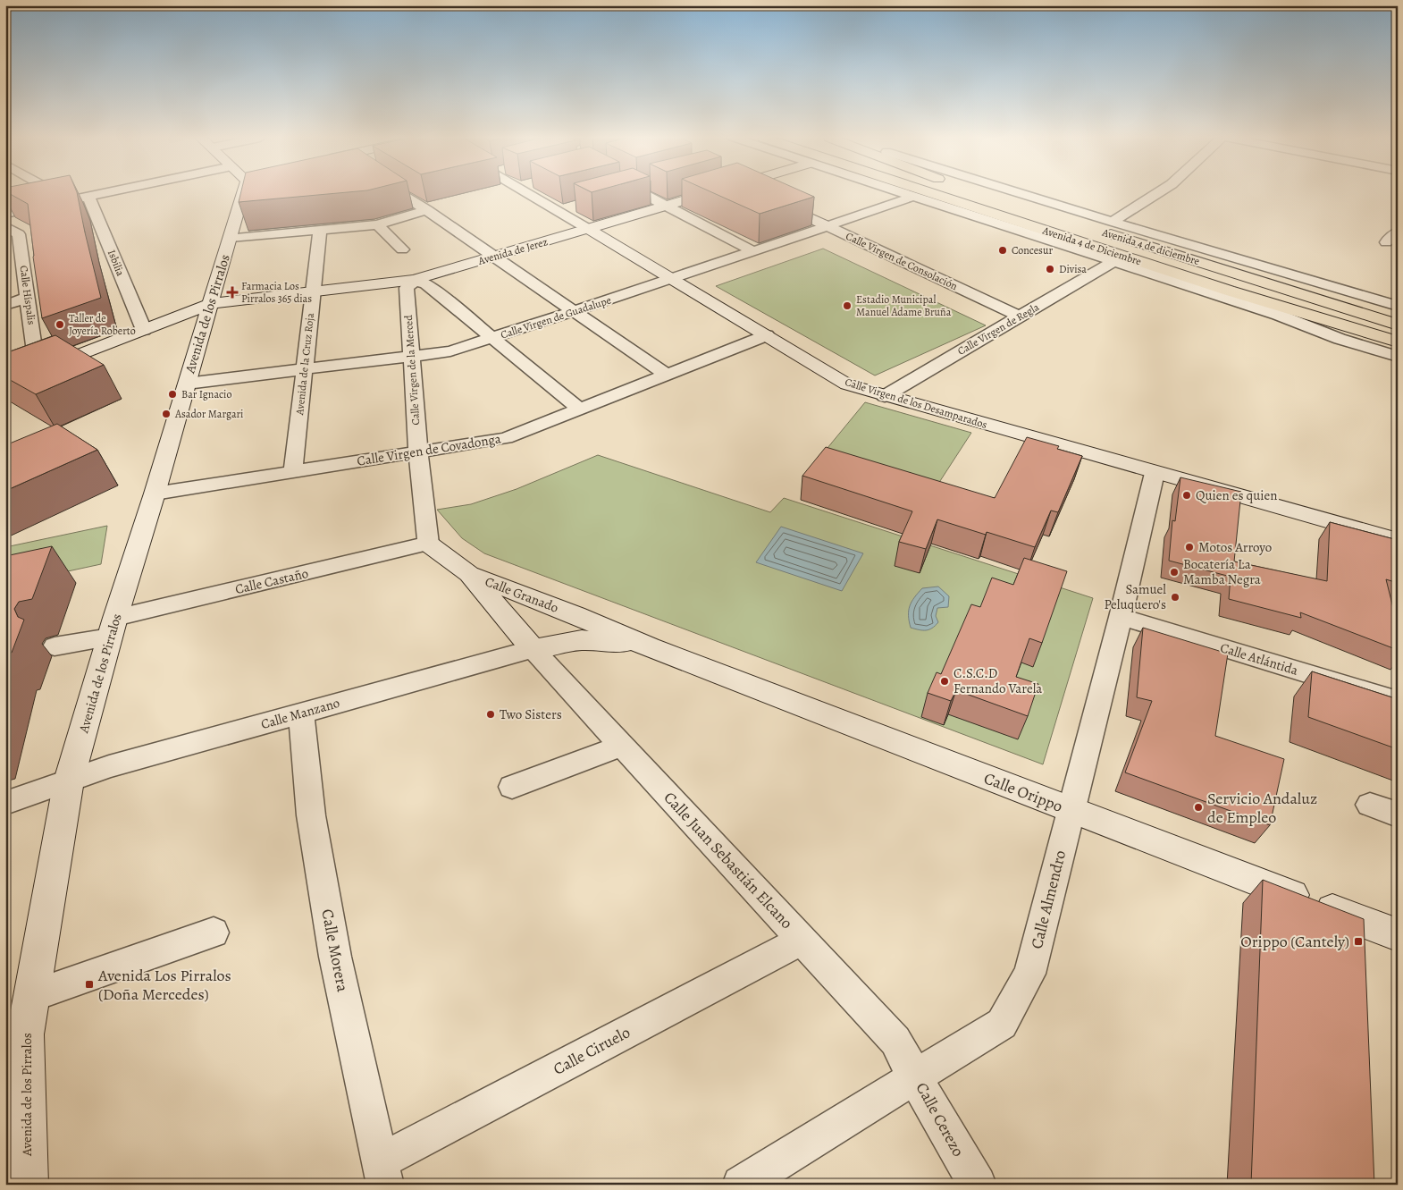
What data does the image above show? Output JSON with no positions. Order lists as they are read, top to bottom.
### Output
{
  "streets": {
    "main road": ["Avenida 4 de Diciembre", "Avenida 4 de diciembre"],
    "street": [
      "Avenida de Jerez",
      "Calle Virgen de Consolación",
      "Isbilia",
      "Calle Híspalis",
      "Avenida de los Pirralos",
      "Calle Virgen de Guadalupe",
      "Calle Virgen de Regla",
      "Avenida de la Cruz Roja",
      "Calle Virgen de la Merced",
      "Calle Virgen de los Desamparados",
      "Calle Virgen de Covadonga",
      "Calle Castaño",
      "Calle Granado",
      "Calle Atlántida",
      "Calle Manzano",
      "Calle Orippo",
      "Calle Juan Sebastián Elcano",
      "Calle Almendro",
      "Calle Morera",
      "Calle Ciruelo",
      "Calle Cerezo"
    ]
  },
  "crossings": [
    ["Avenida de Jerez", "Isbilia"],
    ["Avenida de Jerez", "Calle Híspalis"],
    ["Avenida de Jerez", "Avenida de los Pirralos"],
    ["Avenida de Jerez", "Avenida de la Cruz Roja"],
    ["Avenida de Jerez", "Calle Virgen de la Merced"],
    ["Avenida de Jerez", "Calle Virgen de los Desamparados"],
    ["Calle Virgen de Consolación", "Calle Virgen de Guadalupe"],
    ["Calle Virgen de Consolación", "Calle Virgen de Regla"],
    ["Avenida de los Pirralos", "Calle Virgen de Guadalupe"],
    ["Avenida de los Pirralos", "Calle Virgen de Covadonga"],
    ["Avenida de los Pirralos", "Calle Castaño"],
    ["Avenida de los Pirralos", "Calle Manzano"],
    ["Calle Virgen de Guadalupe", "Avenida de la Cruz Roja"],
    ["Calle Virgen de Guadalupe", "Calle Virgen de la Merced"],
    ["Calle Virgen de Guadalupe", "Calle Virgen de los Desamparados"],
    ["Calle Virgen de Regla", "Calle Virgen de los Desamparados"],
    ["Avenida de la Cruz Roja", "Calle Virgen de Covadonga"],
    ["Calle Virgen de la Merced", "Calle Virgen de Covadonga"],
    ["Calle Virgen de la Merced", "Calle Castaño"],
    ["Calle Virgen de la Merced", "Calle Granado"],
    ["Calle Virgen de los Desamparados", "Calle Virgen de Covadonga"],
    ["Calle Virgen de los Desamparados", "Calle Almendro"],
    ["Calle Castaño", "Calle Granado"],
    ["Calle Granado", "Calle Manzano"],
    ["Calle Granado", "Calle Orippo"],
    ["Calle Granado", "Calle Juan Sebastián Elcano"],
    ["Calle Atlántida", "Calle Almendro"],
    ["Calle Manzano", "Calle Juan Sebastián Elcano"],
    ["Calle Manzano", "Calle Morera"],
    ["Calle Orippo", "Calle Almendro"],
    ["Calle Juan Sebastián Elcano", "Calle Almendro"],
    ["Calle Juan Sebastián Elcano", "Calle Ciruelo"],
    ["Calle Juan Sebastián Elcano", "Calle Cerezo"],
    ["Calle Almendro", "Calle Cerezo"],
    ["Calle Morera", "Calle Ciruelo"]
  ],
  "places": {
    "other": [
      "Concesur",
      "Divisa",
      "Estadio Municipal Manuel Adame Bruña",
      "Taller de Joyería Roberto",
      "Bar Ignacio",
      "Asador Margari",
      "Quien es quien",
      "Motos Arroyo",
      "Bocatería La Mamba Negra",
      "Samuel Peluquero's",
      "C.S.C.D Fernando Varela",
      "Two Sisters",
      "Servicio Andaluz de Empleo"
    ],
    "health": ["Farmacia Los Pirralos 365 dias"],
    "transit": ["Orippo (Cantely)", "Avenida Los Pirralos (Doña Mercedes)"]
  }
}
